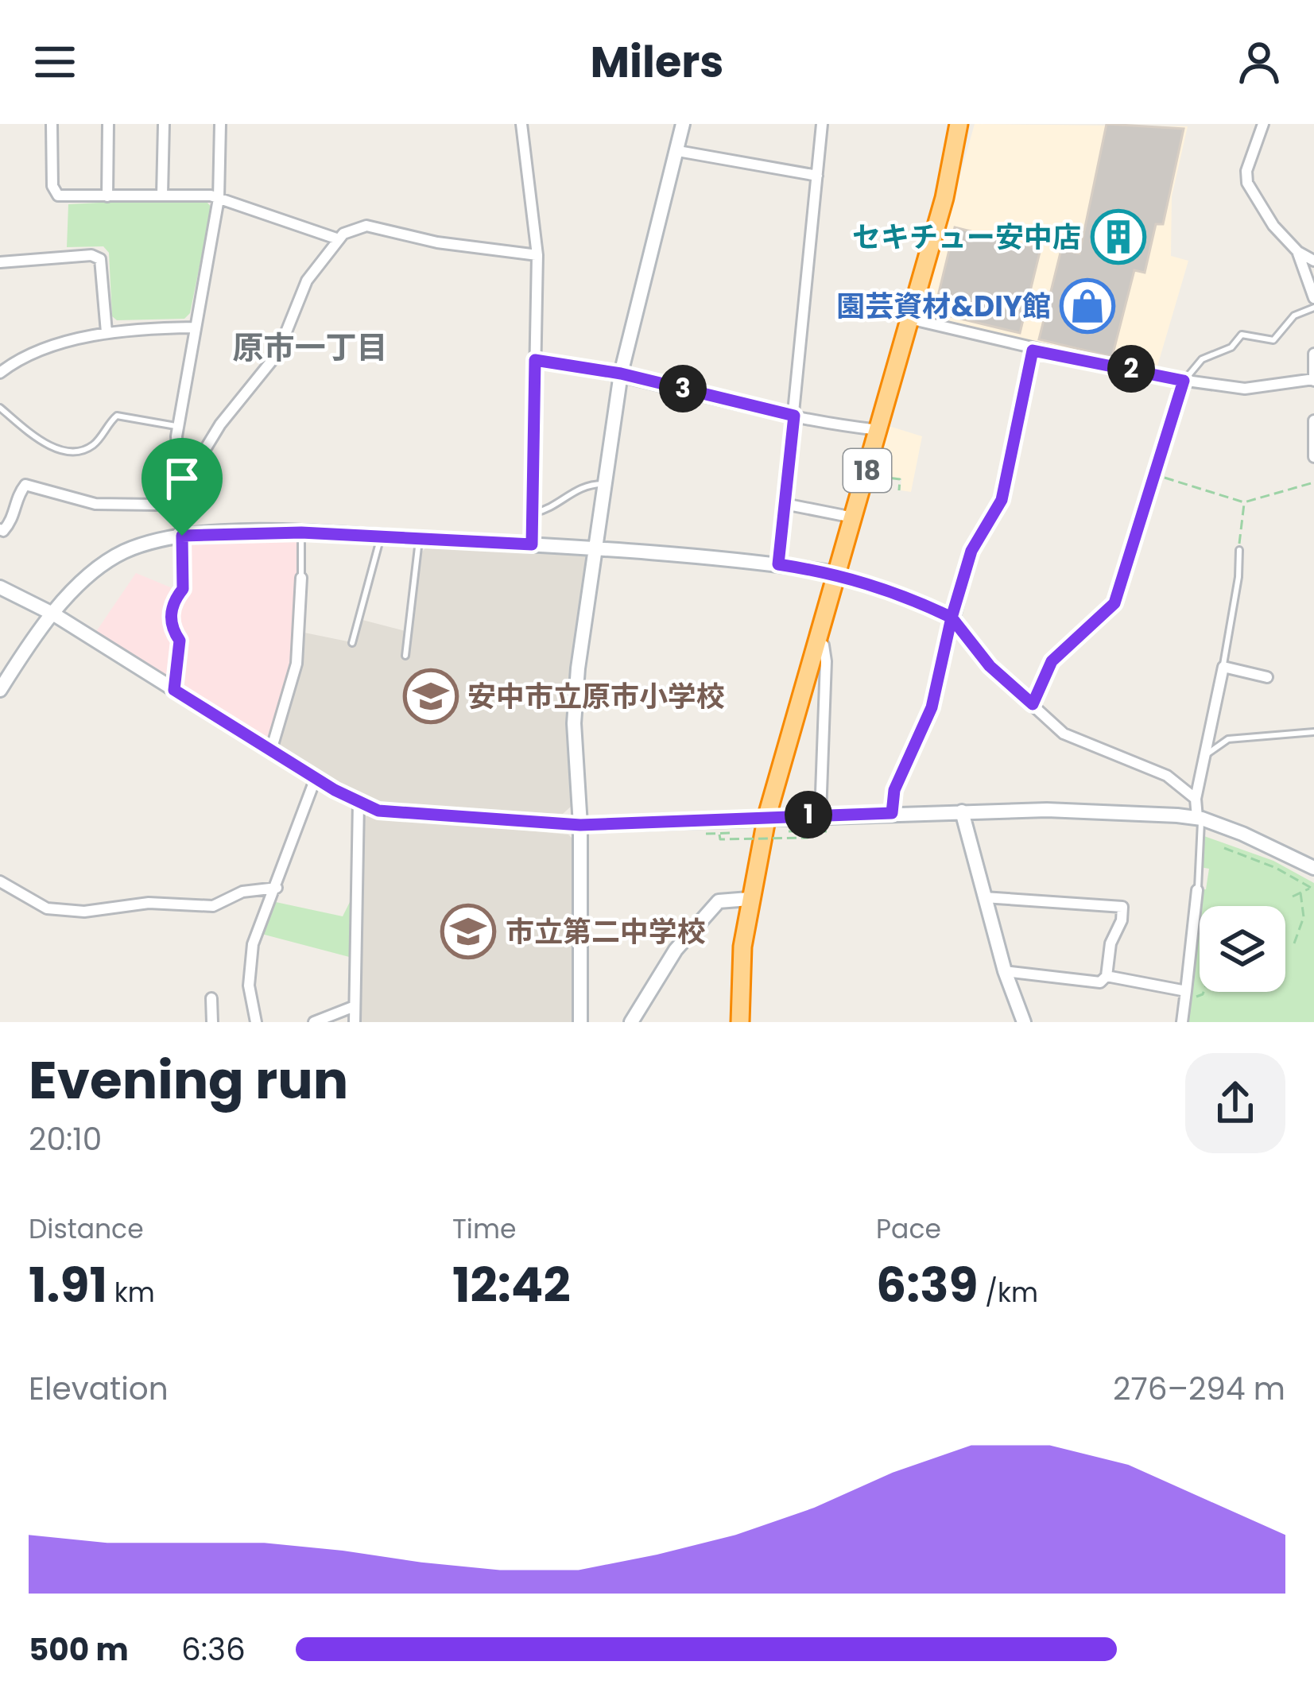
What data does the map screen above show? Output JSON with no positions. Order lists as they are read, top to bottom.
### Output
{
  "streets": {
    "highway": ["18"]
  },
  "districts": ["原市一丁目"],
  "places": {
    "building": ["セキチュー安中店"],
    "shop": ["園芸資材&DIY館"],
    "school or university": ["安中市立原市小学校", "市立第二中学校"]
  },
  "page": {
    "header": "Milers",
    "pins": ["2", "3", "1"],
    "heading": ["Evening run", "20:10"],
    "stats": [
      ["Distance", "1.91 km"],
      ["Time", "12:42"],
      ["Pace", "6:39 /km"]
    ],
    "chart": ["Elevation", "276–294 m"],
    "list": [
      {
        "name": "500 m",
        "note": "6:36"
      }
    ]
  }
}
